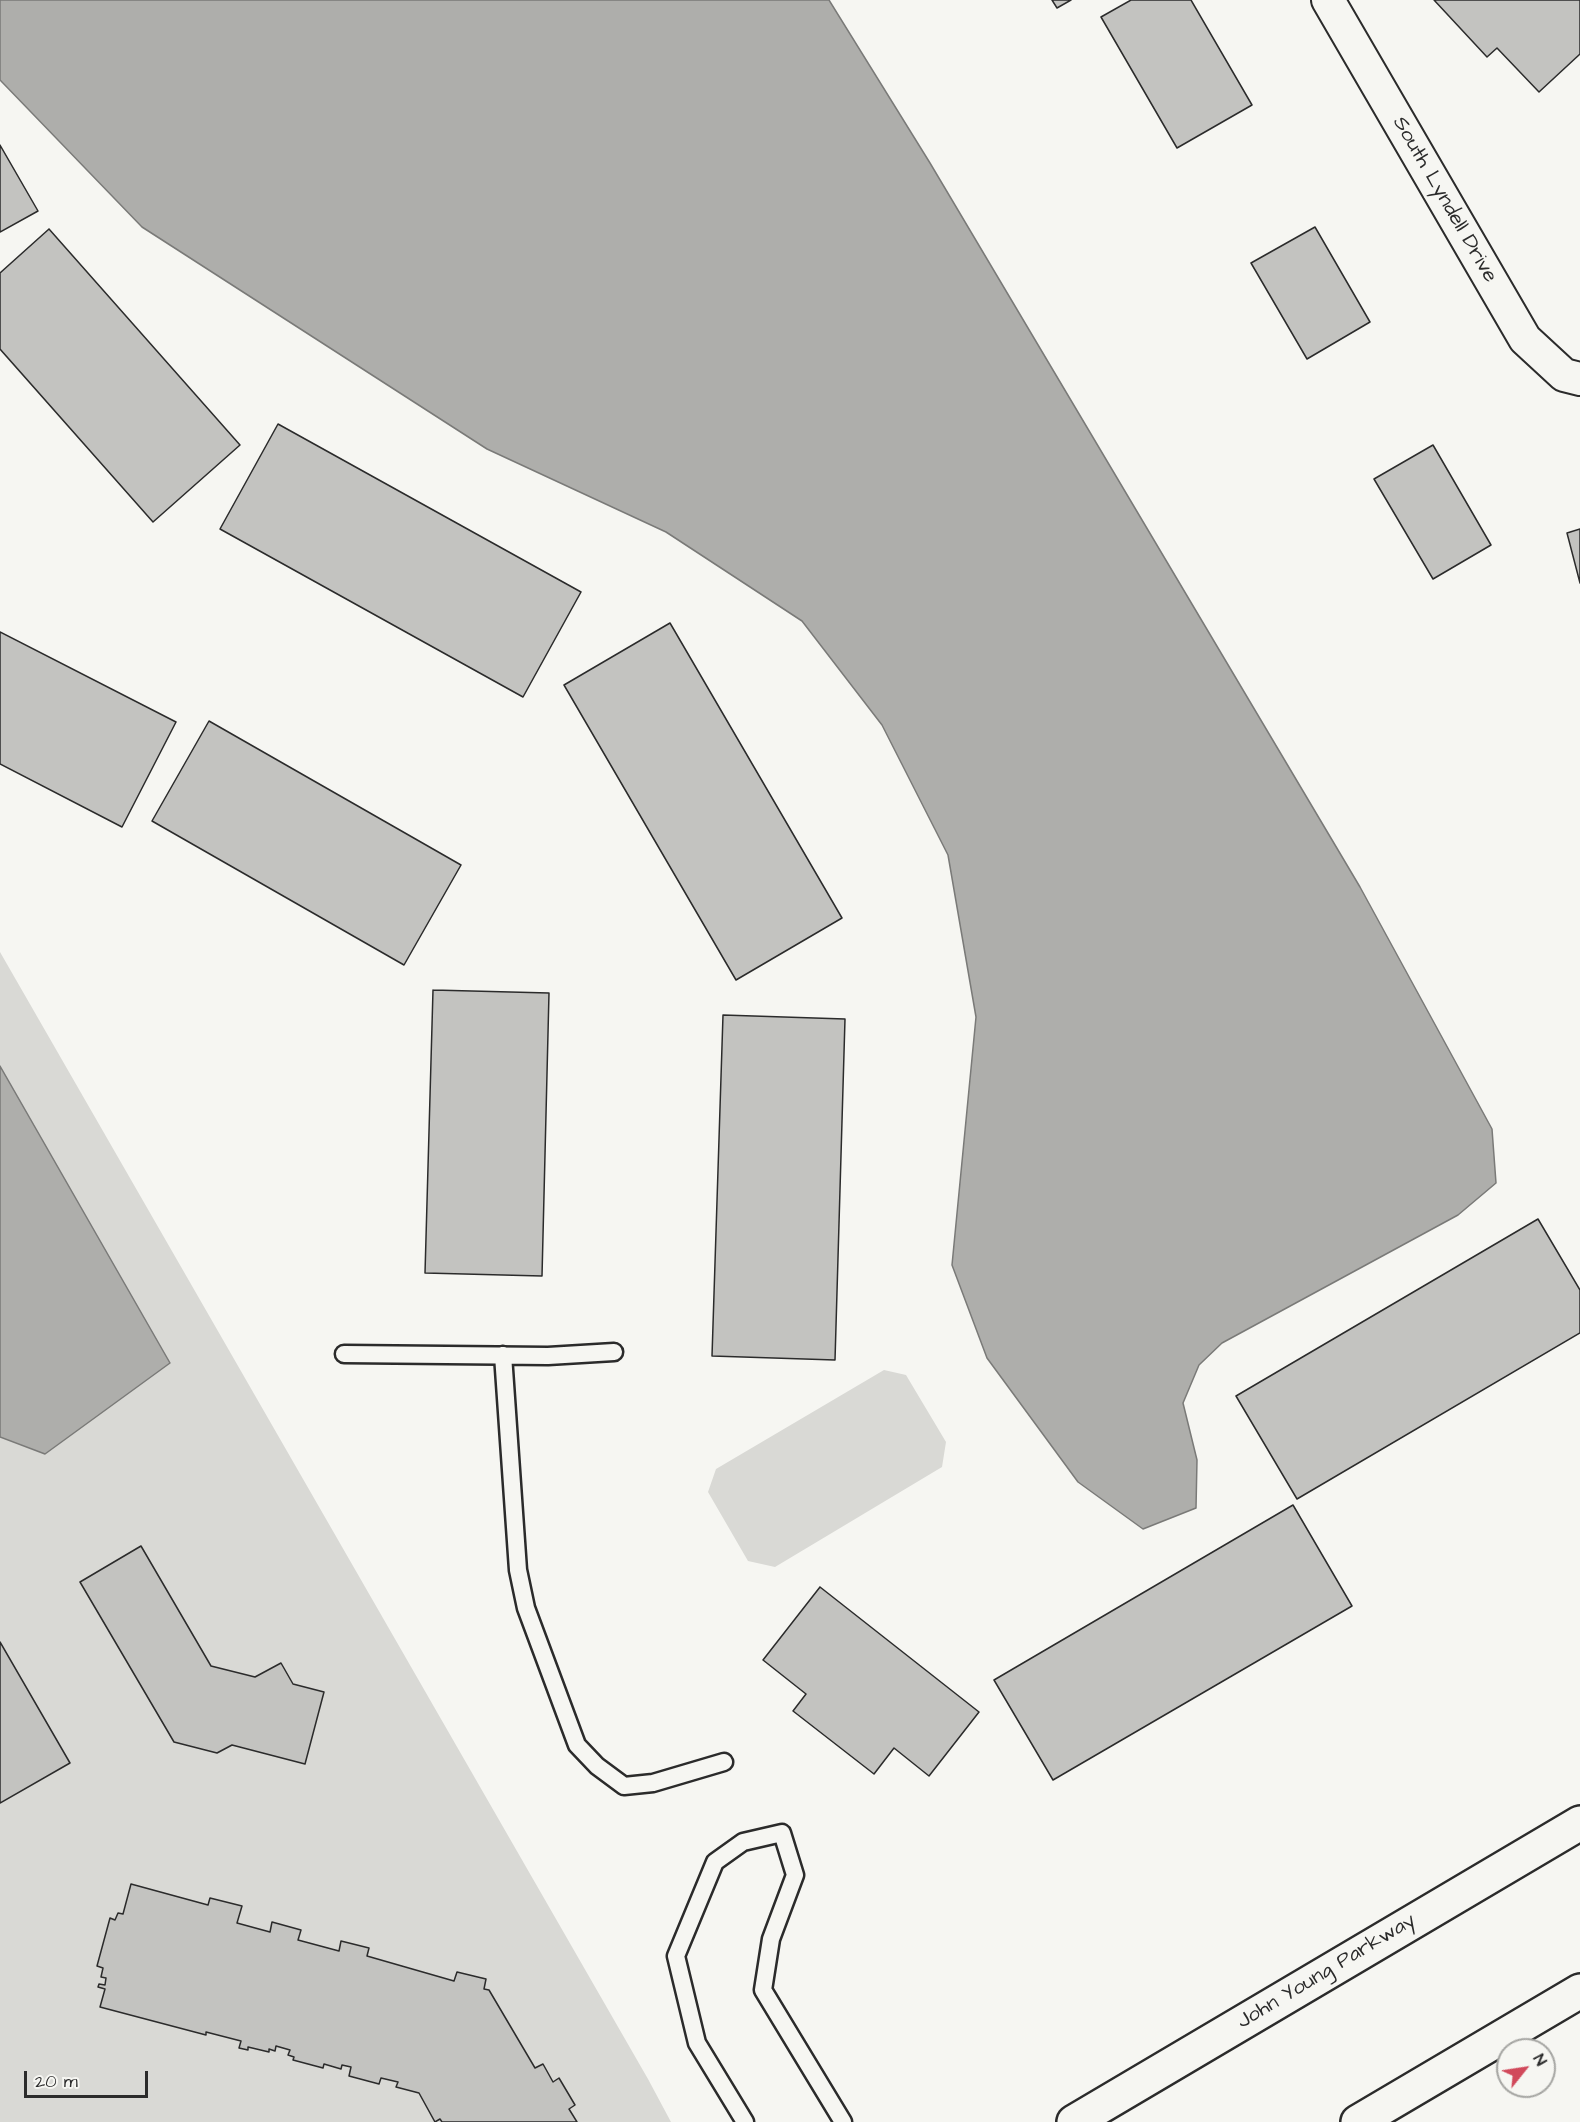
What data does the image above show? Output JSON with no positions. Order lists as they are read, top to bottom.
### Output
{
  "streets": {
    "highway": ["John Young Parkway"],
    "street": ["South Lyndell Drive"]
  },
  "scale_bar": "20 m",
  "north": "top right"
}
